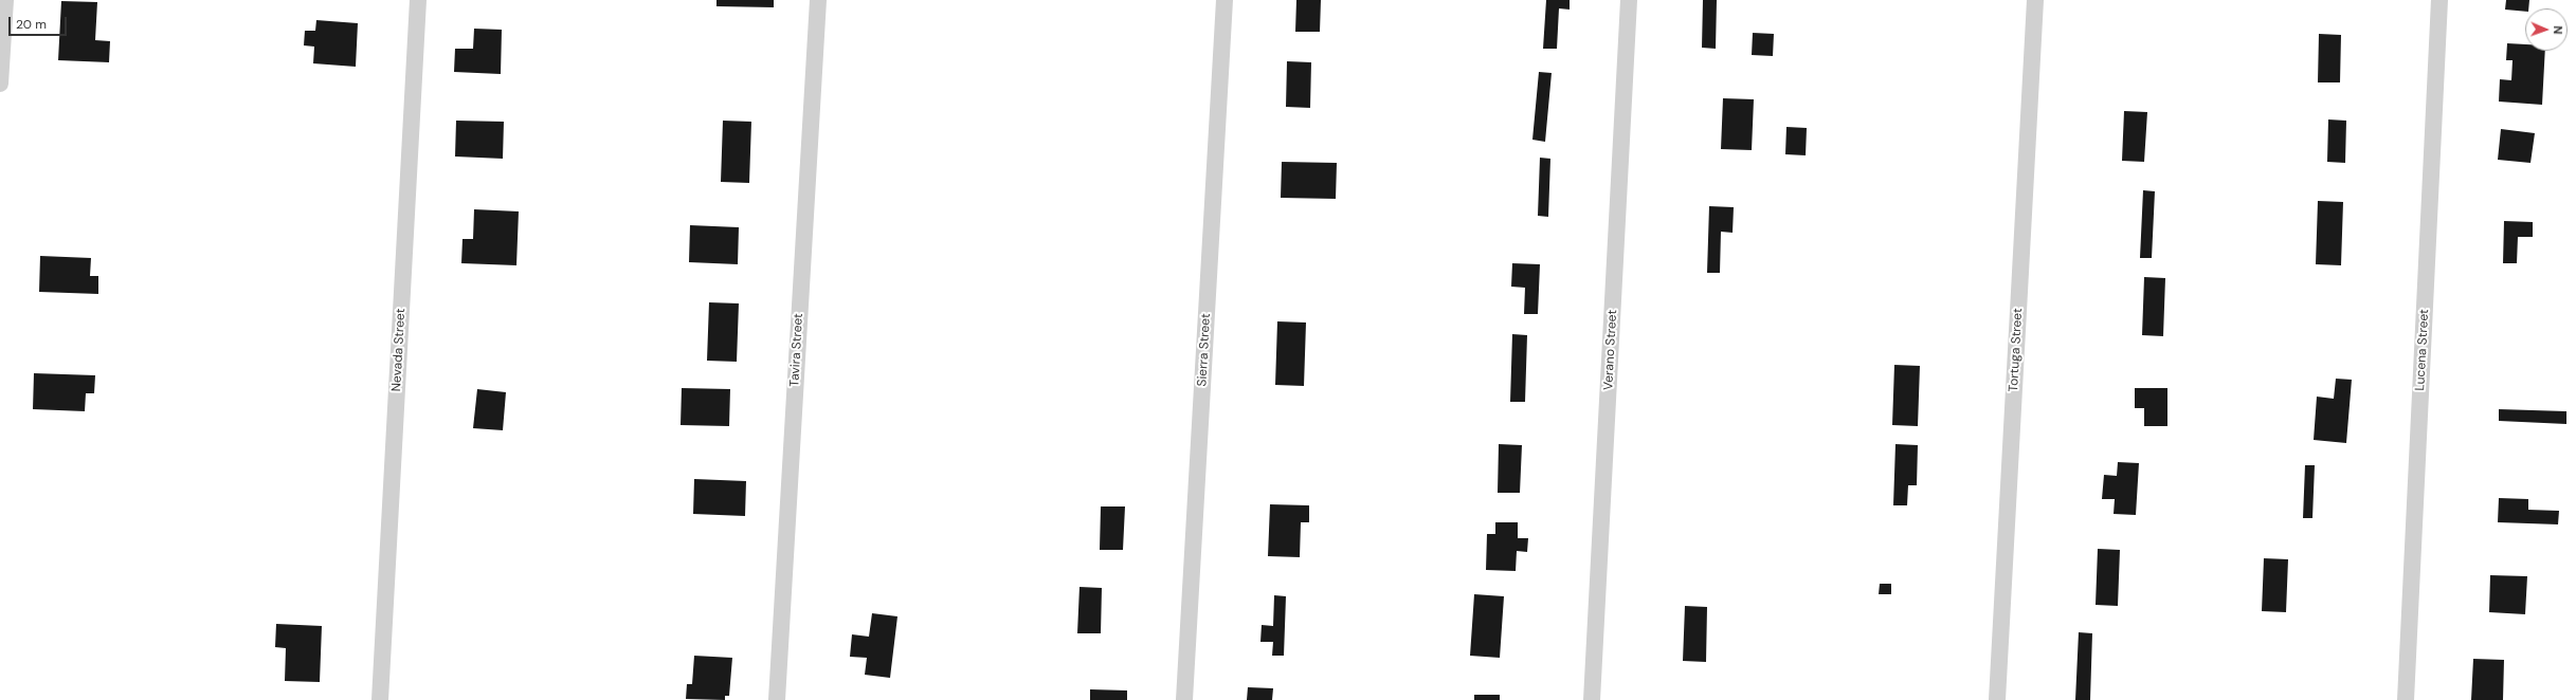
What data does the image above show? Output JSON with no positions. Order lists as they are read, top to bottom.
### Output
{
  "streets": {
    "street": [
      "Nevada Street",
      "Tavira Street",
      "Sierra Street",
      "Verano Street",
      "Tortuga Street",
      "Lucena Street"
    ]
  },
  "scale_bar": "20 m",
  "north": "right"
}
